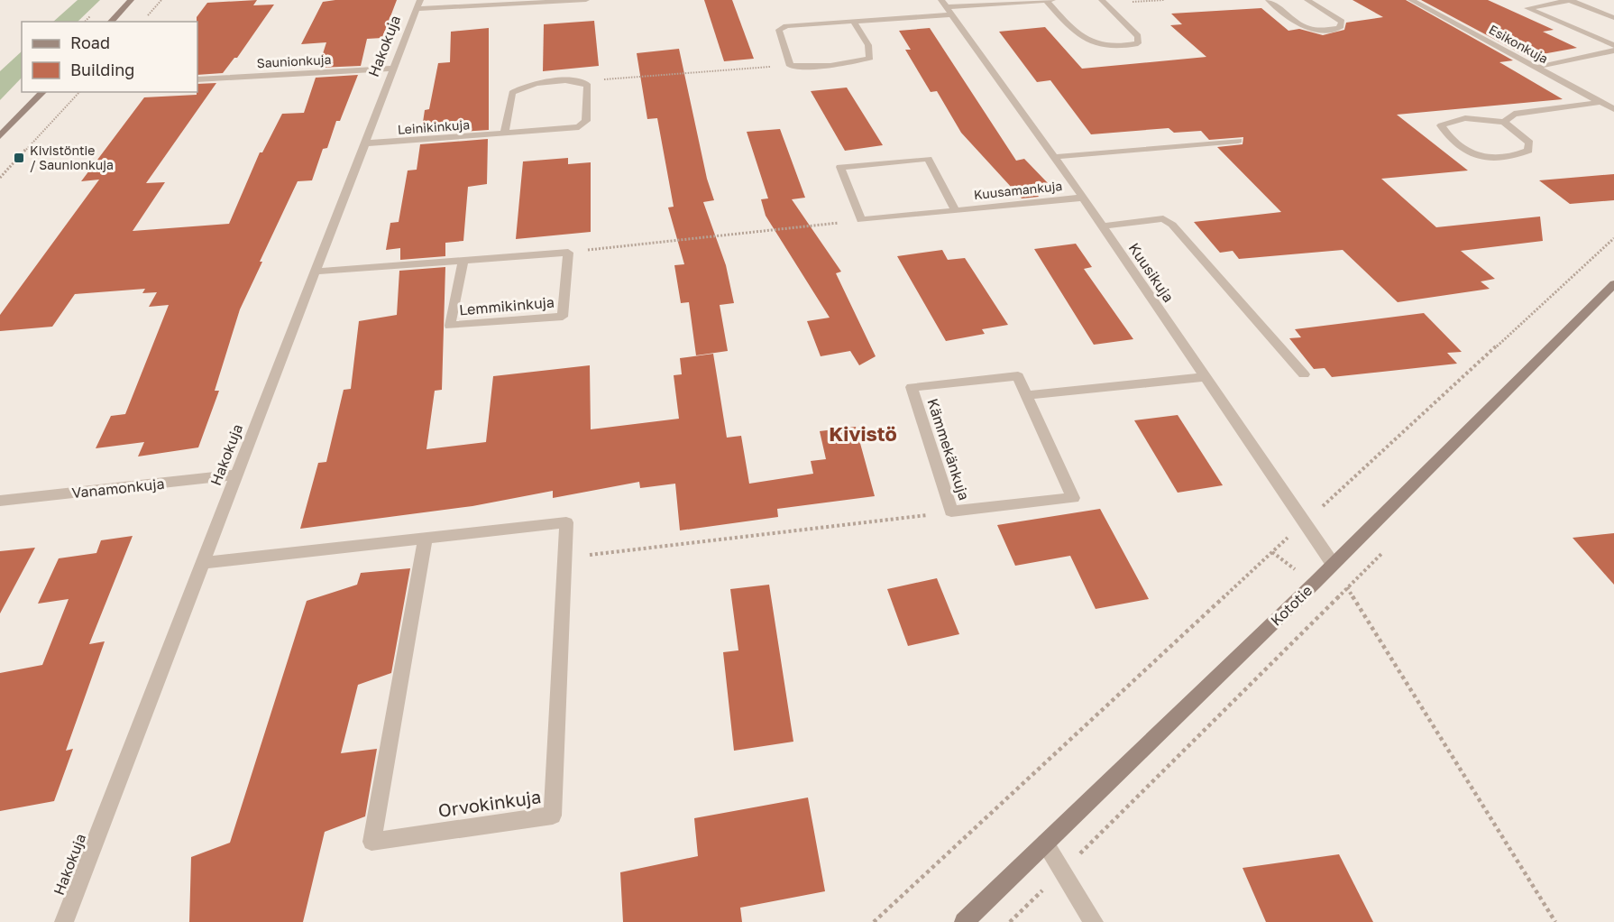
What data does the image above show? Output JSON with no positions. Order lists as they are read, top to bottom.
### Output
{
  "streets": {
    "street": [
      "Esikonkuja",
      "Hakokuja",
      "Saunionkuja",
      "Leinikinkuja",
      "Kuusamankuja",
      "Kuusikuja",
      "Lemmikinkuja",
      "Kämmekänkuja",
      "Vanamonkuja",
      "Kototie",
      "Orvokinkuja"
    ]
  },
  "crossings": [
    ["Hakokuja", "Saunionkuja"],
    ["Hakokuja", "Leinikinkuja"],
    ["Hakokuja", "Vanamonkuja"],
    ["Hakokuja", "Orvokinkuja"],
    ["Kuusamankuja", "Kuusikuja"],
    ["Kuusikuja", "Kototie"]
  ],
  "districts": ["Kivistö"],
  "places": {
    "transit": ["Kivistöntie / Saunionkuja"]
  },
  "legend": ["Road", "Building"]
}
